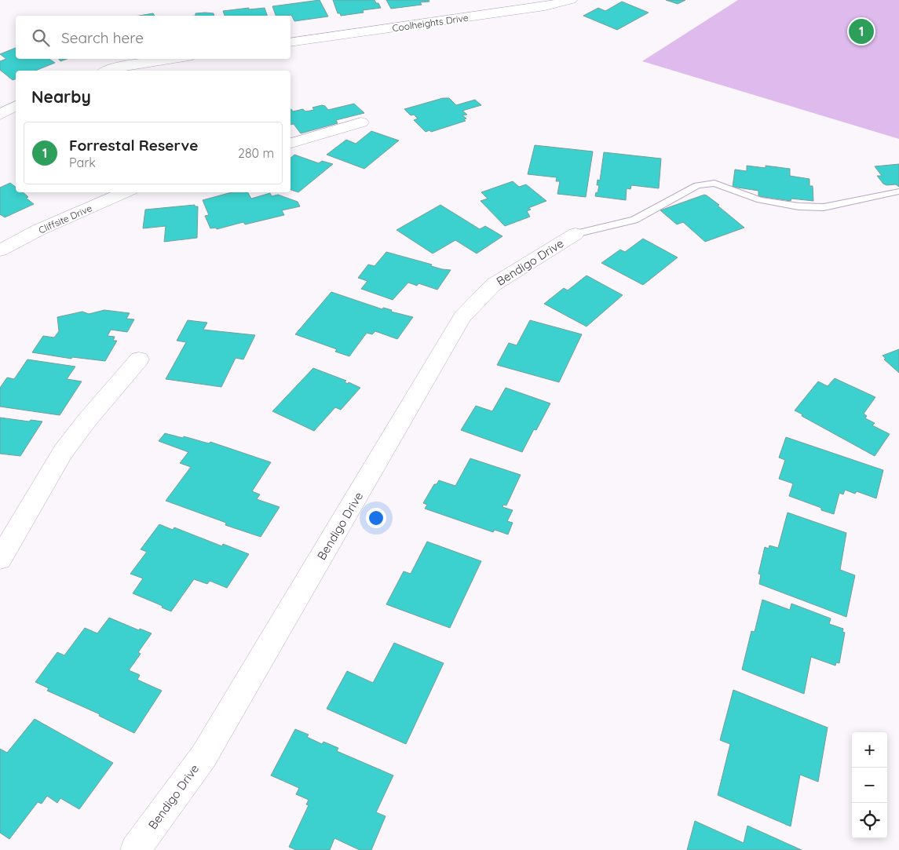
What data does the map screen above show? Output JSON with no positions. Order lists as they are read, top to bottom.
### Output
{
  "streets": {
    "street": ["Coolheights Drive", "Cliffsite Drive", "Bendigo Drive"]
  },
  "page": {
    "search": "Search here",
    "pins": "1",
    "heading": "Nearby",
    "list": [
      {
        "mark": "1",
        "name": "Forrestal Reserve",
        "note": "Park",
        "value": "280 m"
      }
    ],
    "map_buttons": ["+", "−"]
  }
}
